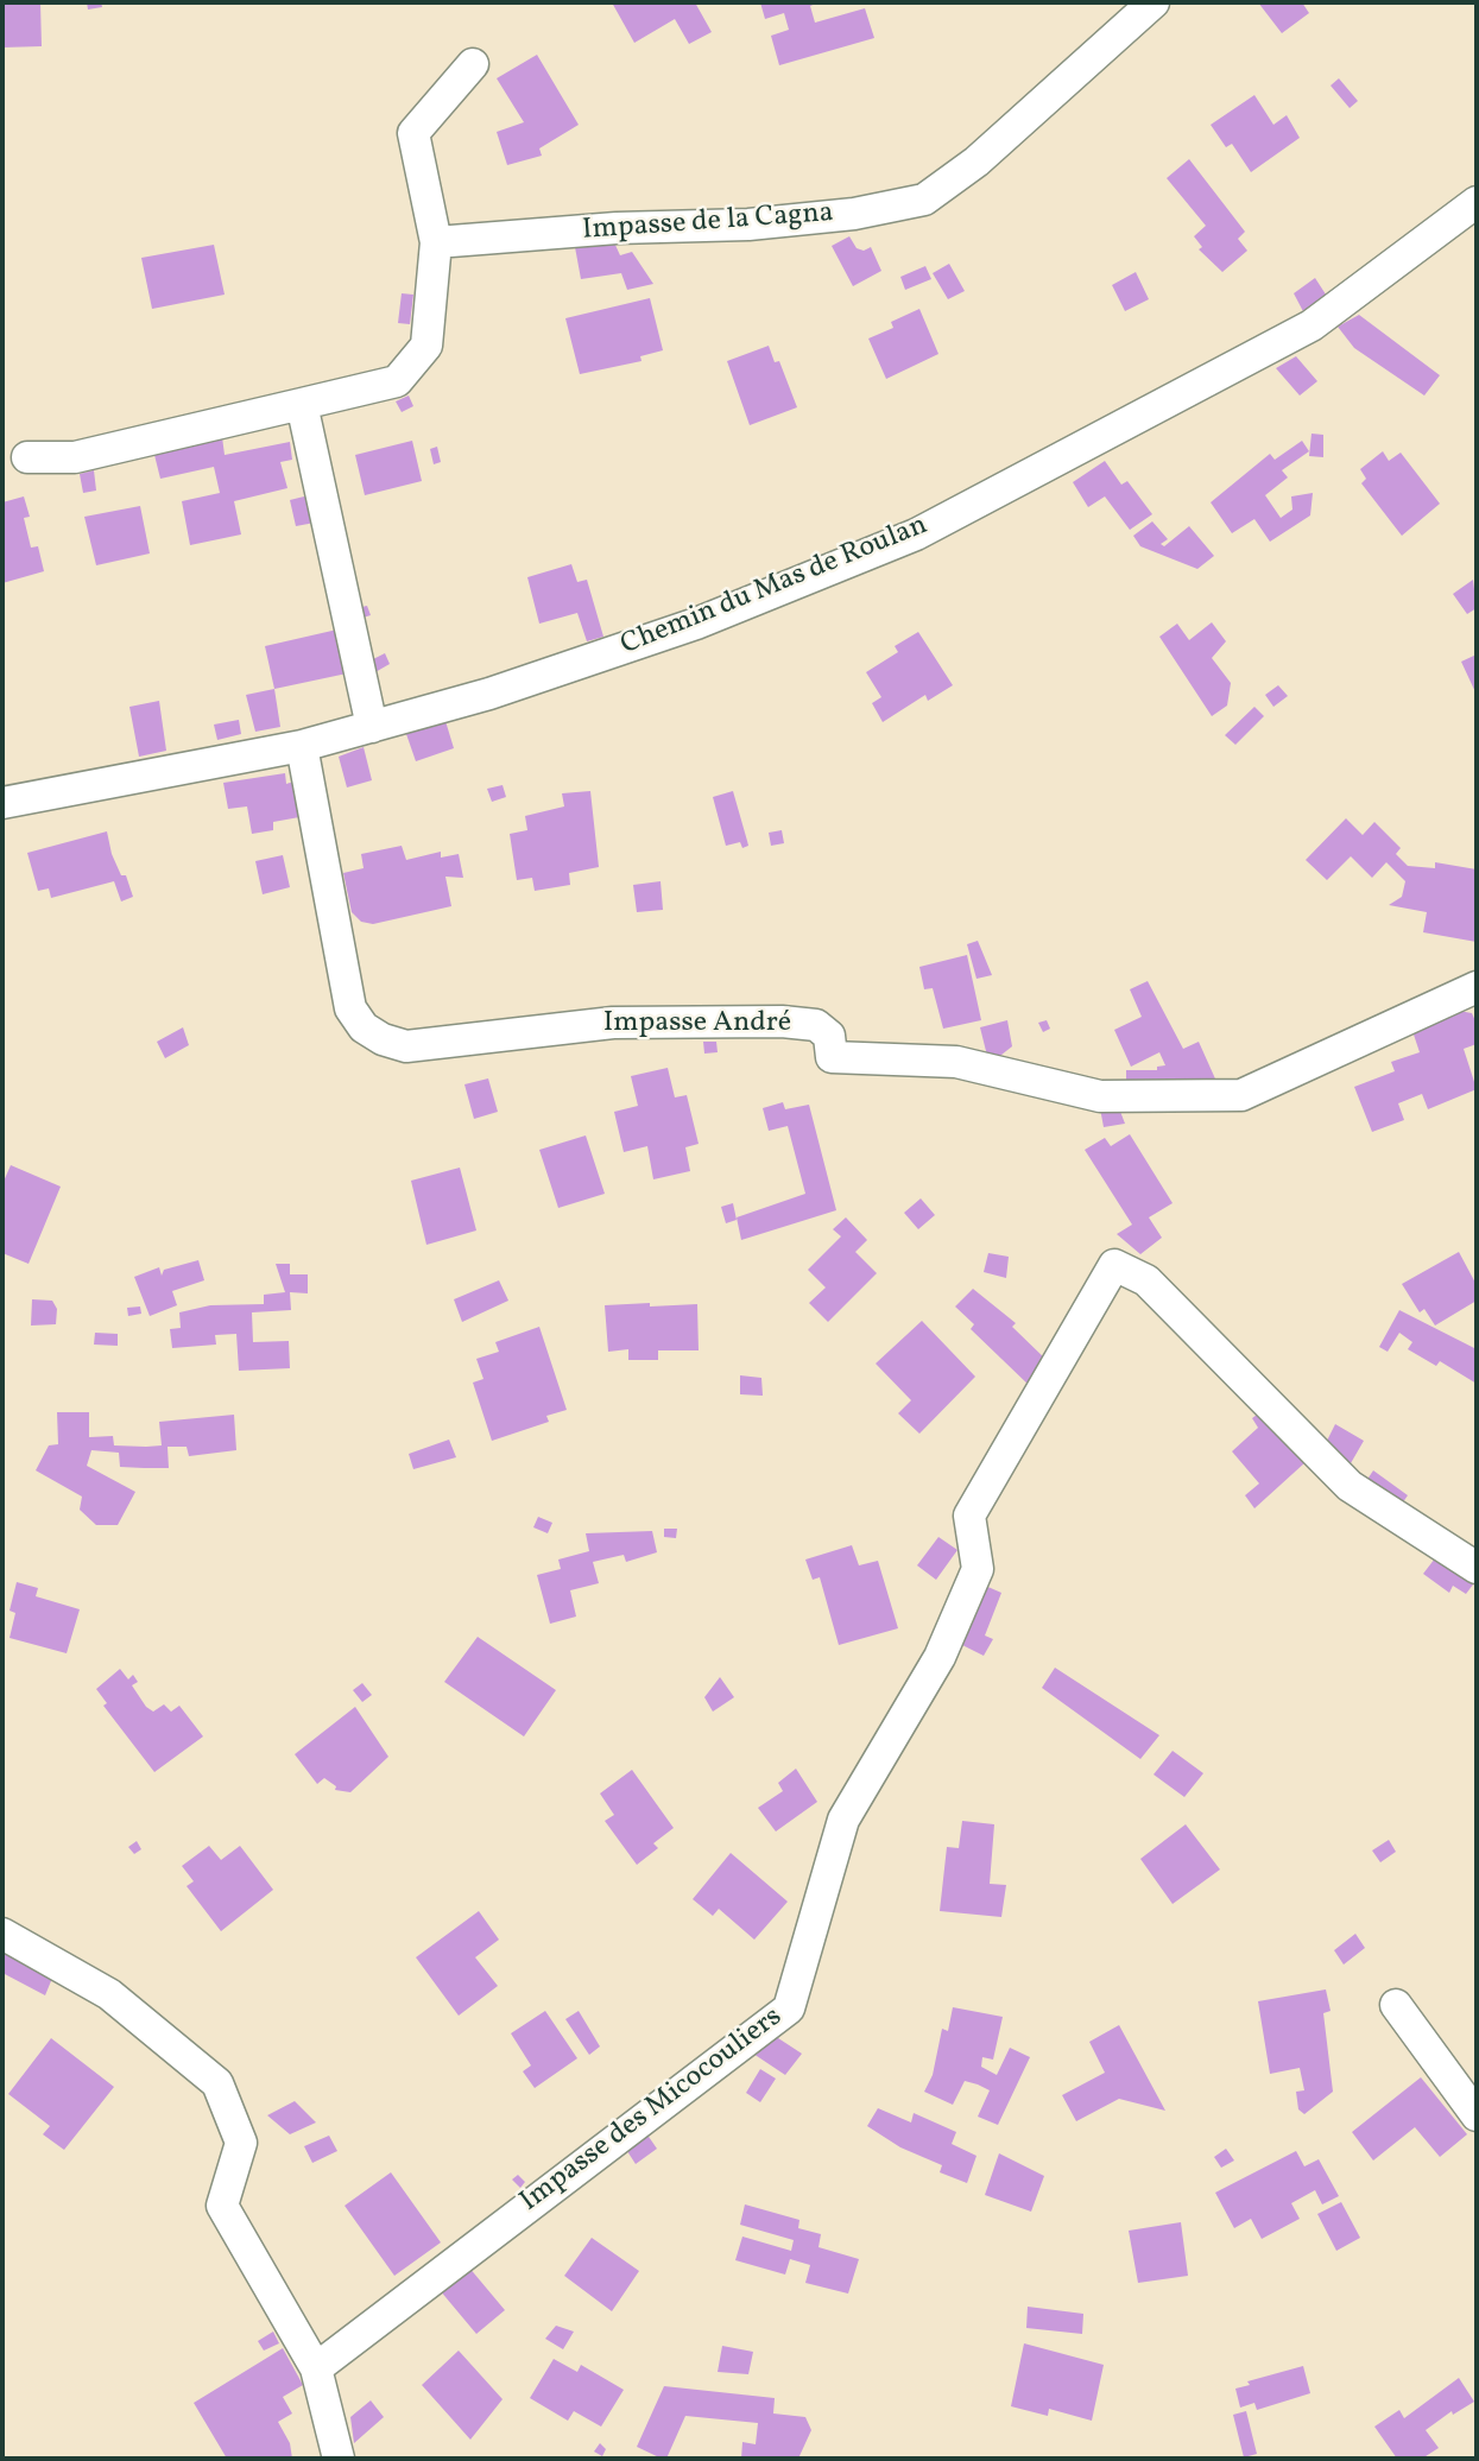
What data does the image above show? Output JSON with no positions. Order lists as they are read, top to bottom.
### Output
{
  "streets": {
    "street": [
      "Impasse de la Cagna",
      "Chemin du Mas de Roulan",
      "Impasse André",
      "Impasse des Micocouliers"
    ]
  },
  "crossings": [
    ["Chemin du Mas de Roulan", "Impasse André"]
  ]
}
